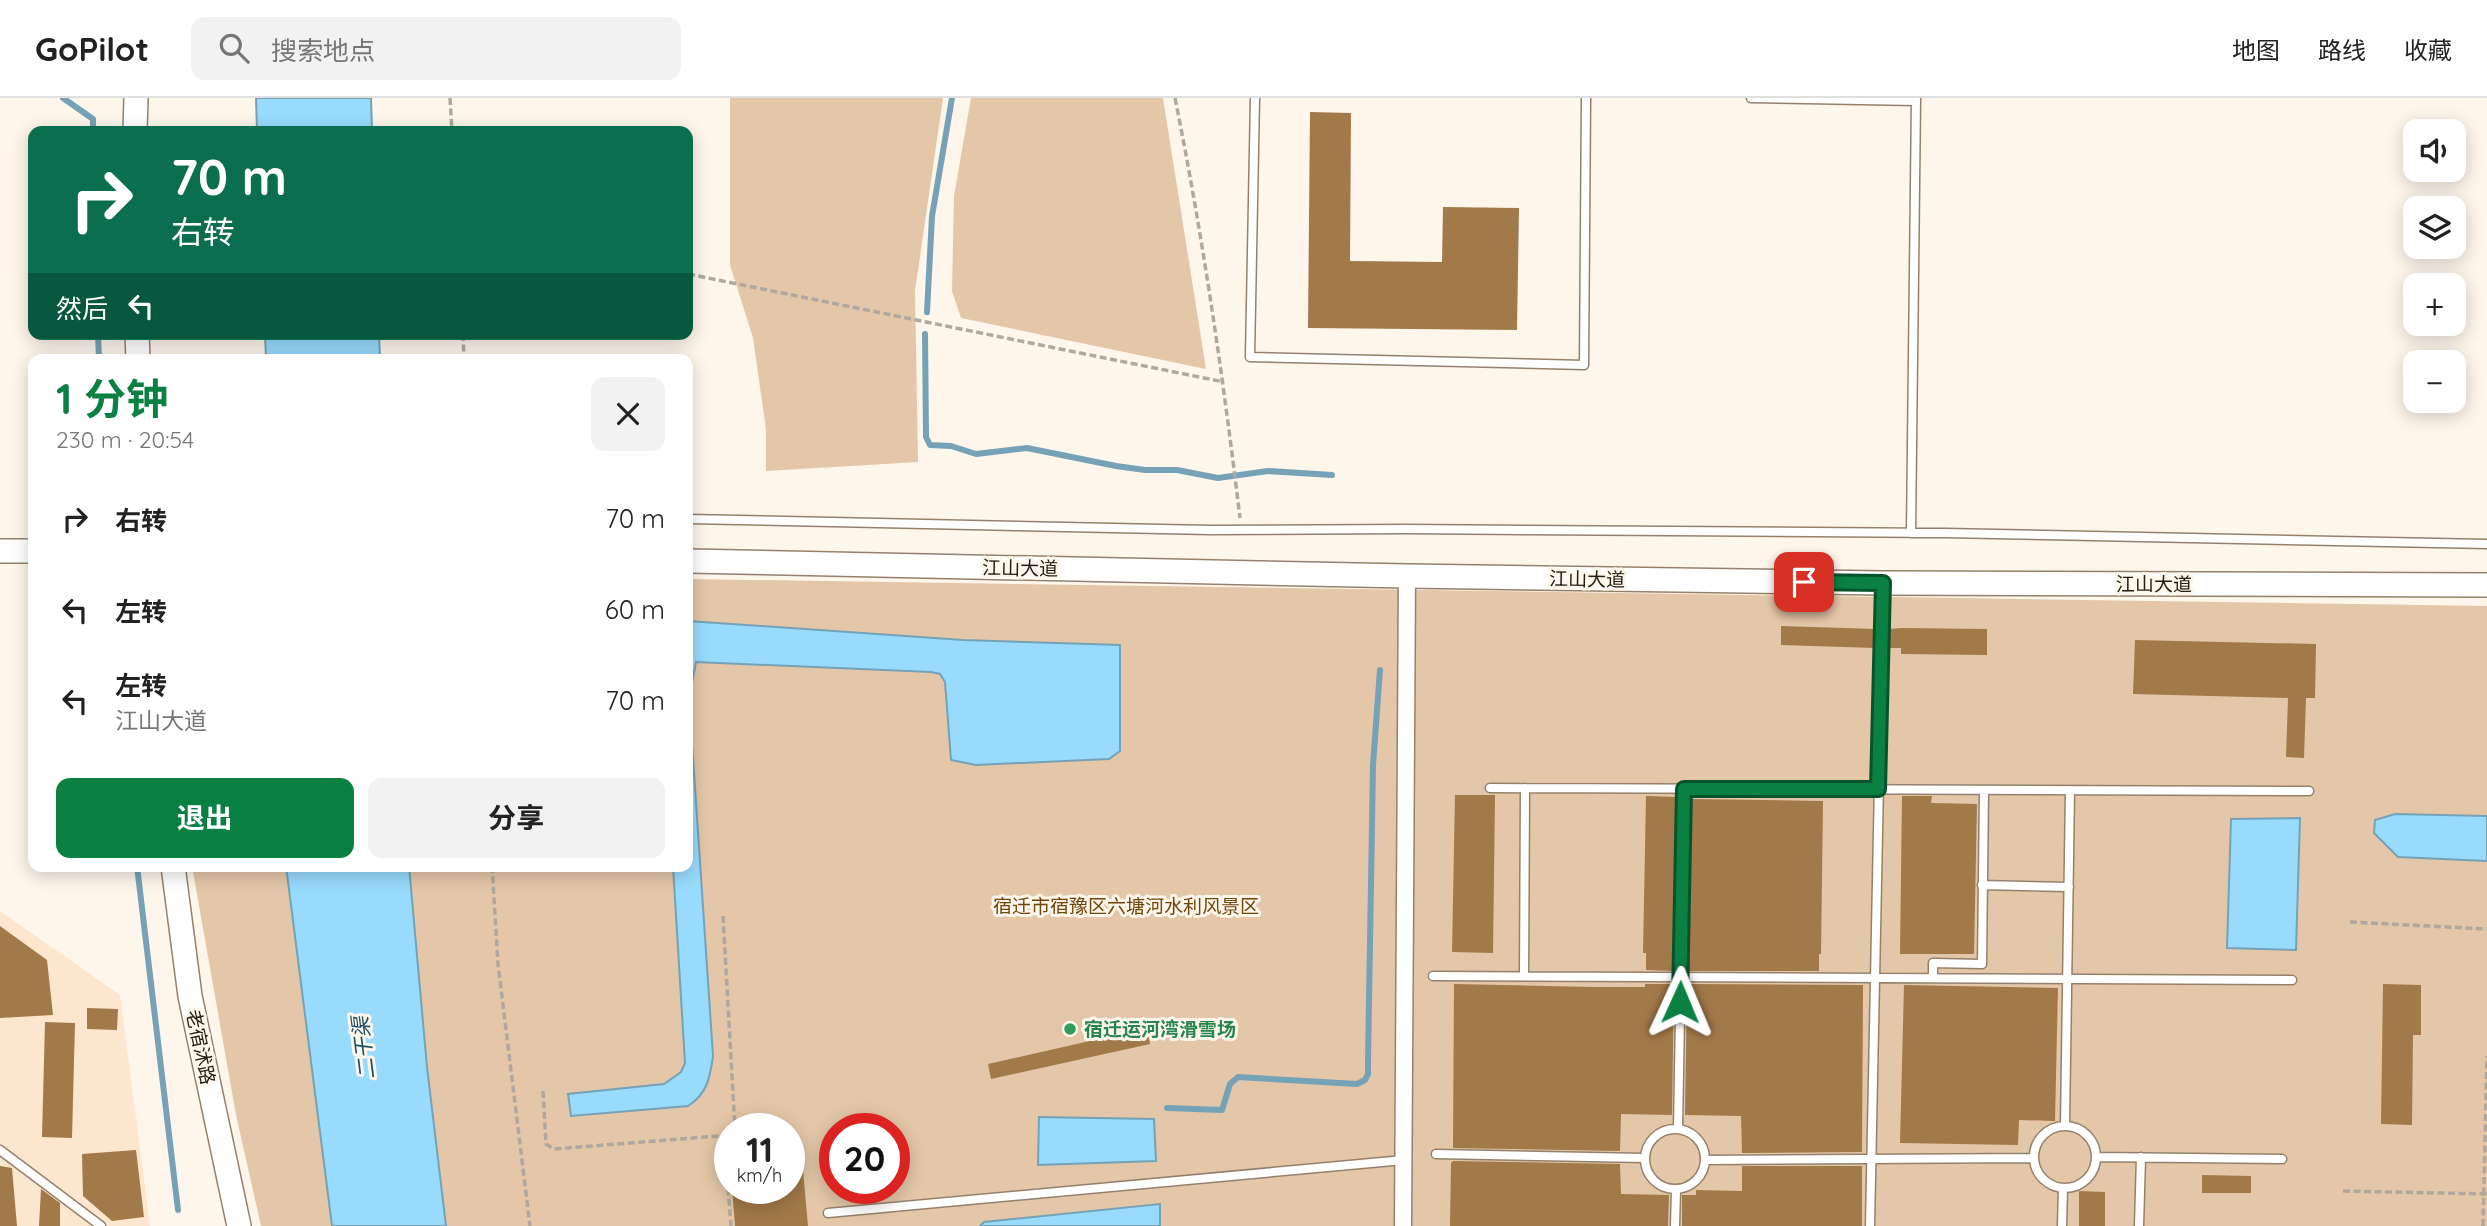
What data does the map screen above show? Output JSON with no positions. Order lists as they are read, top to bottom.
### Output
{
  "streets": {
    "main road": ["江山大道", "老宿沭路"]
  },
  "water": ["二干渠"],
  "parks": ["宿迁市宿豫区六塘河水利风景区"],
  "places": ["宿迁运河湾滑雪场"],
  "page": {
    "header": "GoPilot",
    "search": "搜索地点",
    "nav": ["地图", "路线", "收藏"],
    "map_buttons": ["+", "−"],
    "turn": ["70 m", "右转"],
    "then": "然后",
    "heading": ["1 分钟", "230 m · 20:54"],
    "list": [
      {
        "name": "右转",
        "value": "70 m"
      },
      {
        "name": "左转",
        "value": "60 m"
      },
      {
        "name": "左转",
        "note": "江山大道",
        "value": "70 m"
      }
    ],
    "buttons": ["退出", "分享"],
    "speed": "11 km/h",
    "limit": "20"
  }
}
